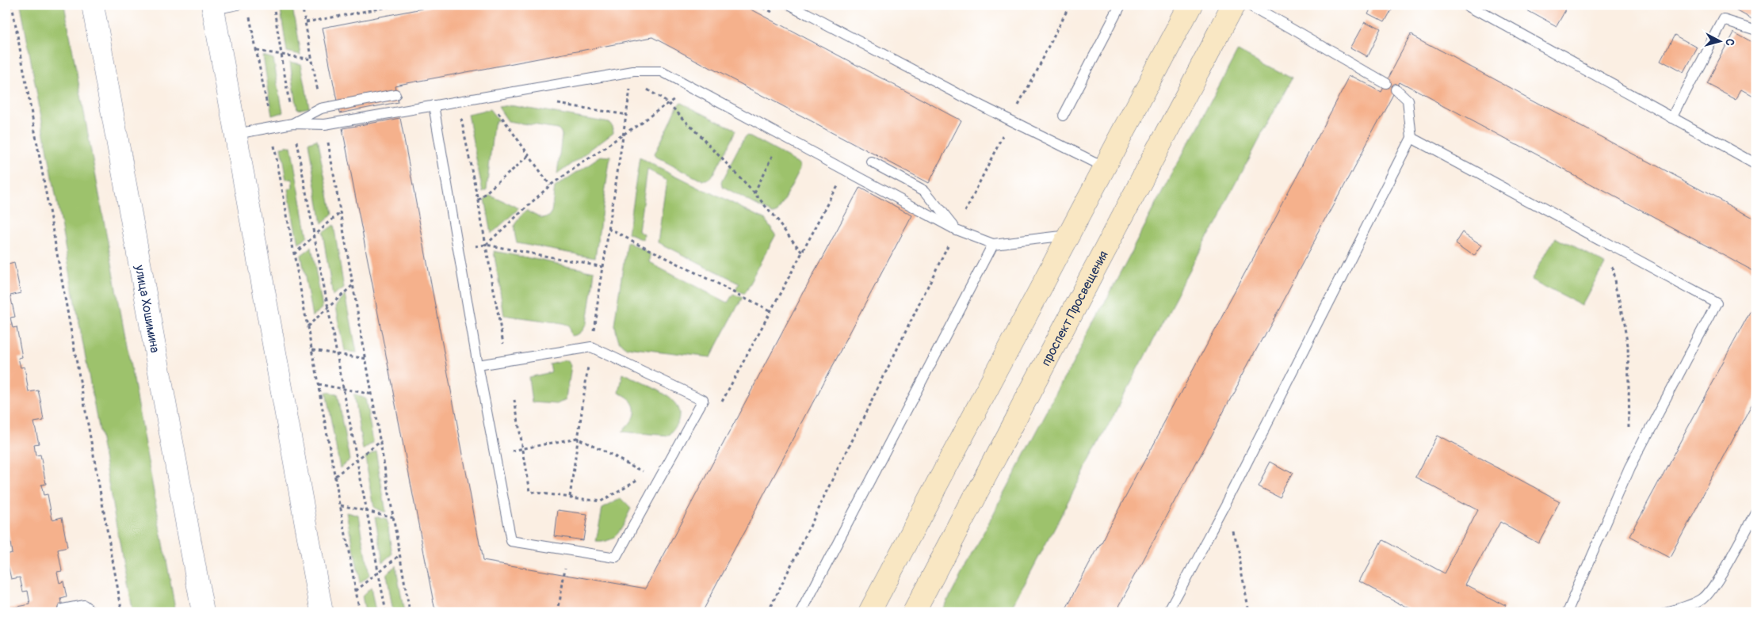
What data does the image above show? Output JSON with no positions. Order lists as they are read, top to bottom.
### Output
{
  "streets": {
    "main road": ["проспект Просвещения"],
    "street": ["улица Хошимина"]
  },
  "north": "right"
}
